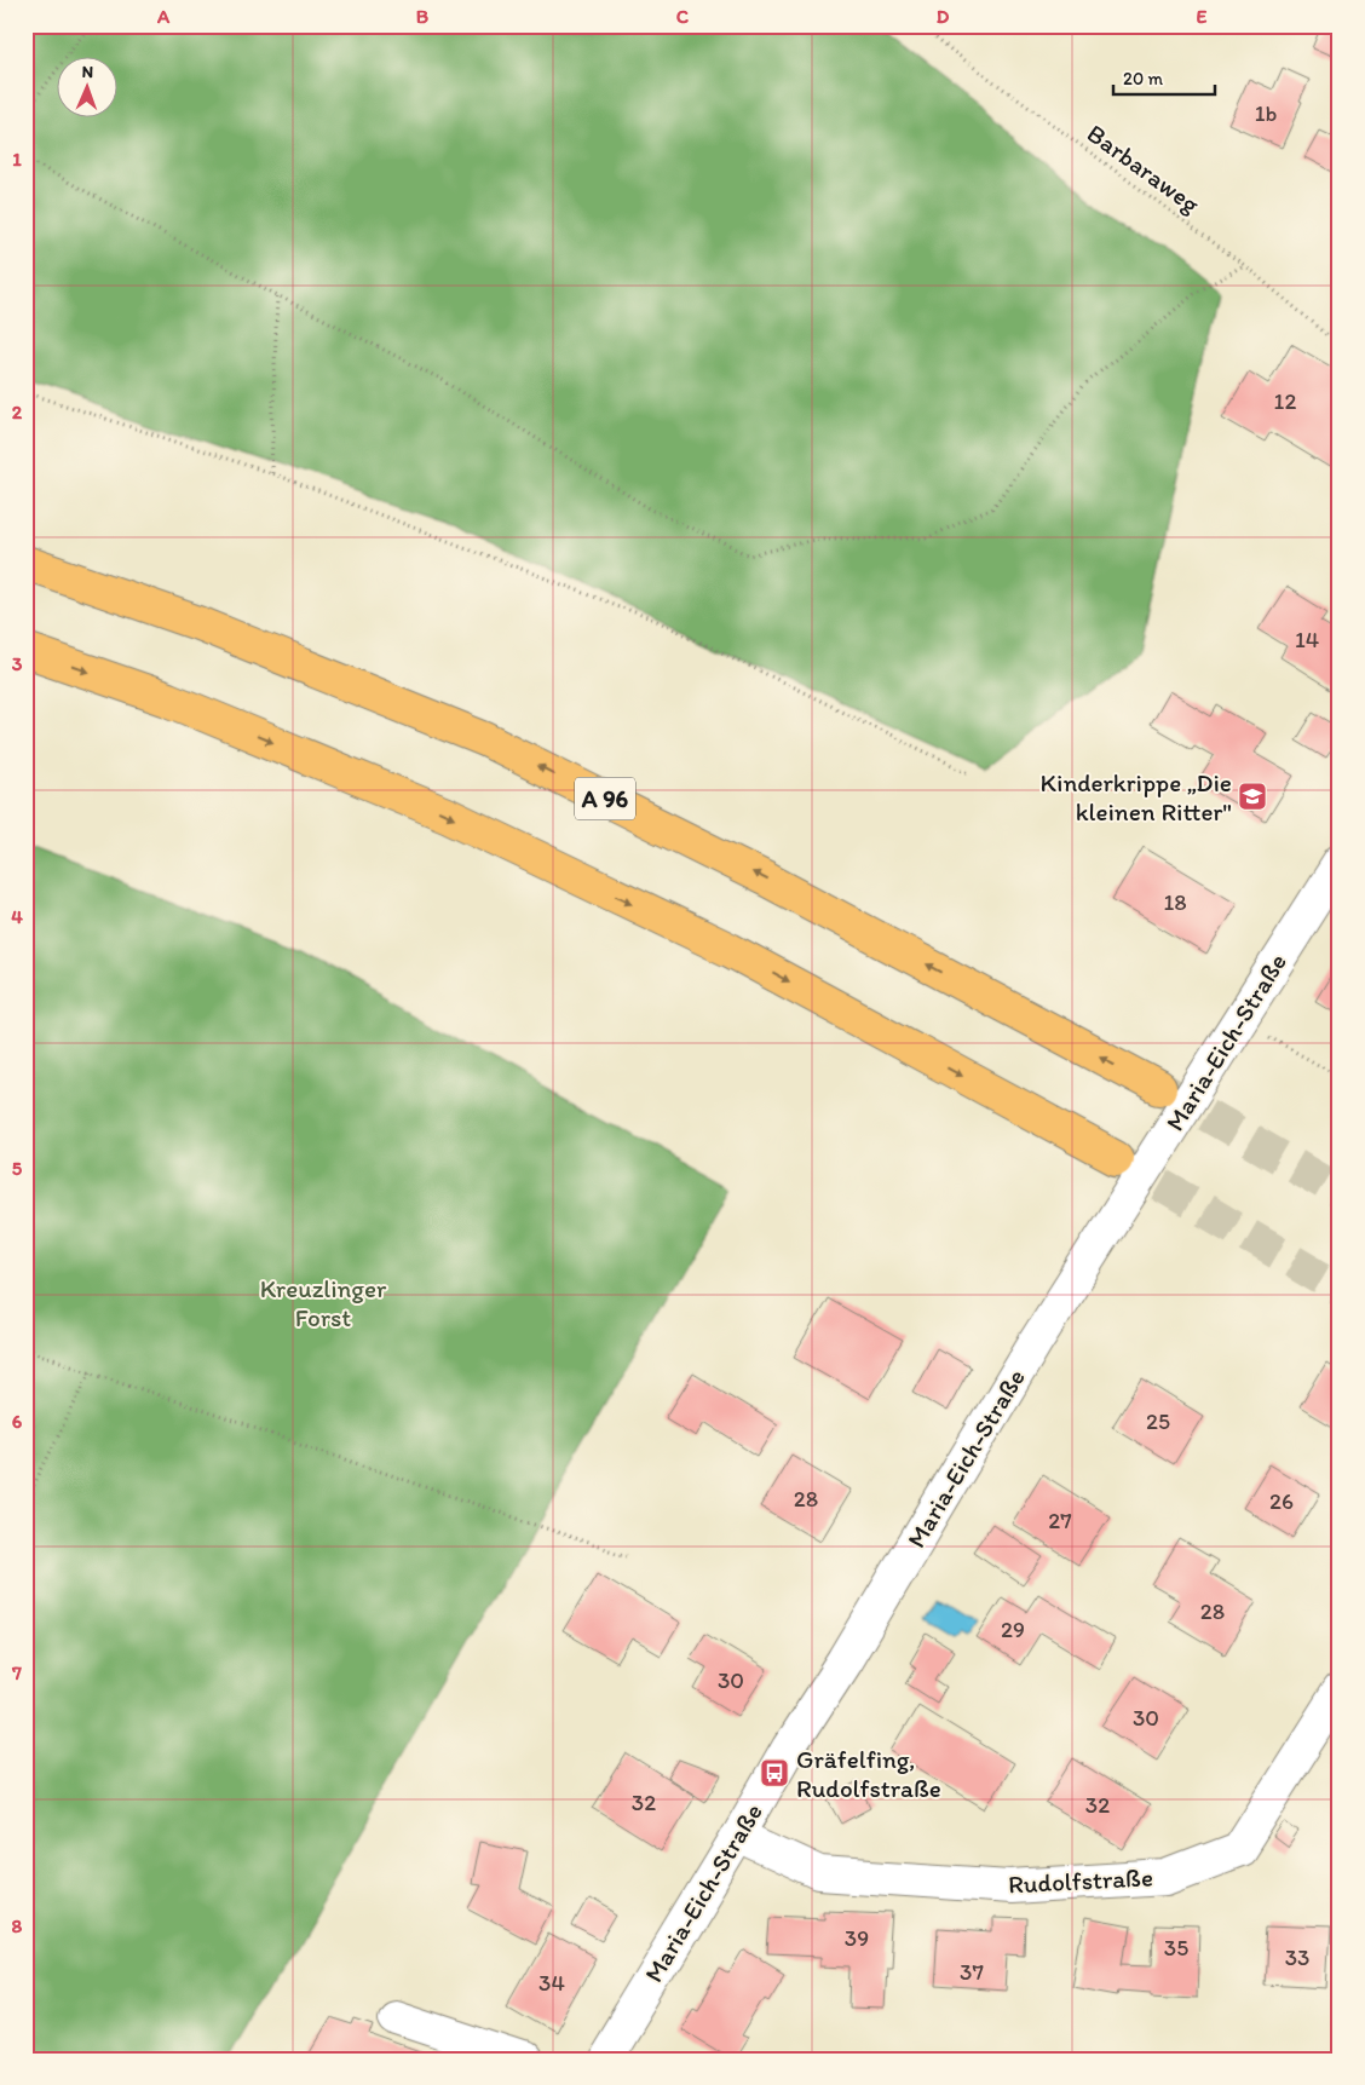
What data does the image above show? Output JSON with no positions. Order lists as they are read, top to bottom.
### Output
{
  "streets": {
    "highway": ["A 96"],
    "street": ["Maria-Eich-Straße", "Rudolfstraße"],
    "path": ["Barbaraweg"]
  },
  "crossings": [
    ["Maria-Eich-Straße", "Rudolfstraße"]
  ],
  "parks": ["Kreuzlinger Forst"],
  "places": {
    "school or university": ["Kinderkrippe „Die kleinen Ritter\""],
    "bus stop": ["Gräfelfing, Rudolfstraße"]
  },
  "house_numbers": [
    "1b",
    "12",
    "14",
    "18",
    "25",
    "28",
    "26",
    "27",
    "28",
    "29",
    "30",
    "30",
    "32",
    "32",
    "39",
    "35",
    "33",
    "37",
    "34"
  ],
  "scale_bar": "20 m",
  "north": "top",
  "grid": {
    "columns": [
      "A",
      "B",
      "C",
      "D",
      "E"
    ],
    "rows": [
      "1",
      "2",
      "3",
      "4",
      "5",
      "6",
      "7",
      "8"
    ]
  }
}
